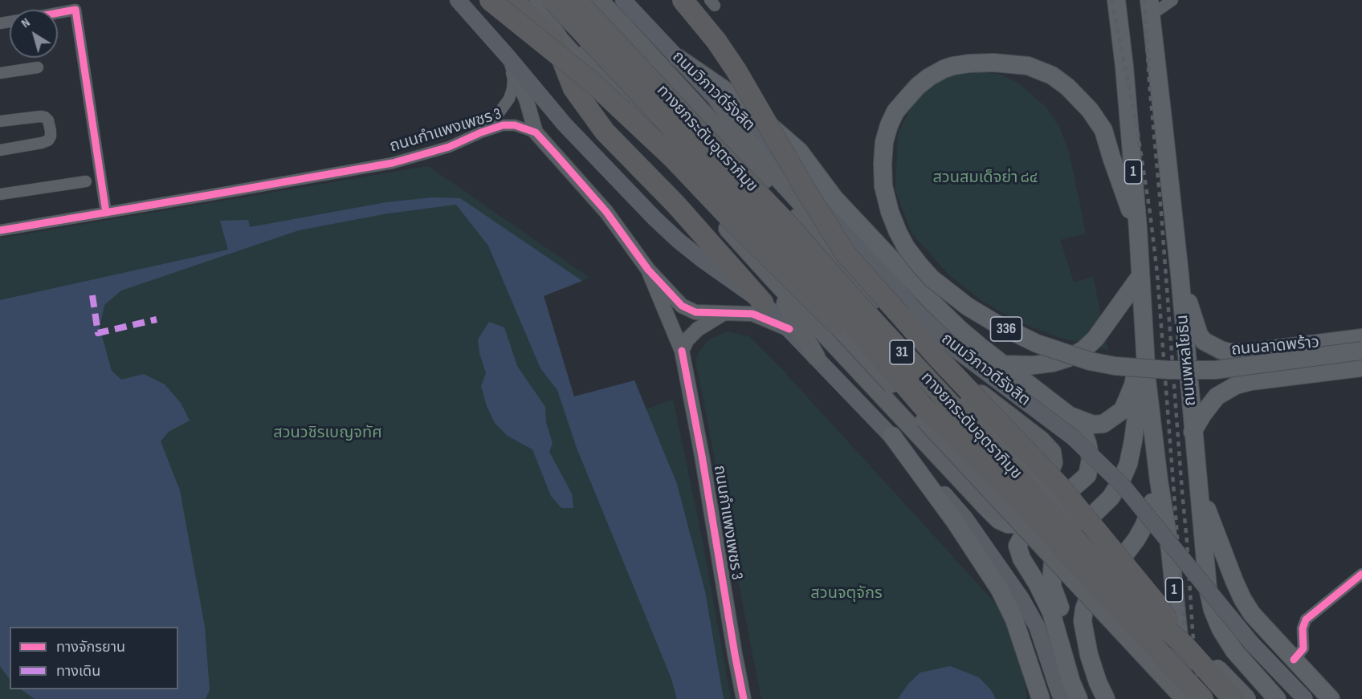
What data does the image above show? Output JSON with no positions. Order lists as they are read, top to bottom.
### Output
{
  "streets": {
    "highway": ["ถนนวิภาวดีรังสิต", "ทางยกระดับอุตราภิมุข", "31"],
    "main road": [
      "1",
      "336",
      "ถนนลาดพร้าว",
      "ถนนพหลโยธิน"
    ],
    "street": ["ถนนกำแพงเพชร 3"]
  },
  "crossings": [
    ["ทางยกระดับอุตราภิมุข", "31"],
    ["1", "336"],
    ["1", "31"],
    ["ถนนลาดพร้าว", "ถนนพหลโยธิน"]
  ],
  "parks": ["สวนสมเด็จย่า ๘๔", "สวนวชิรเบญจทัศ", "สวนจตุจักร"],
  "legend": ["ทางจักรยาน", "ทางเดิน"],
  "north": "top left"
}
